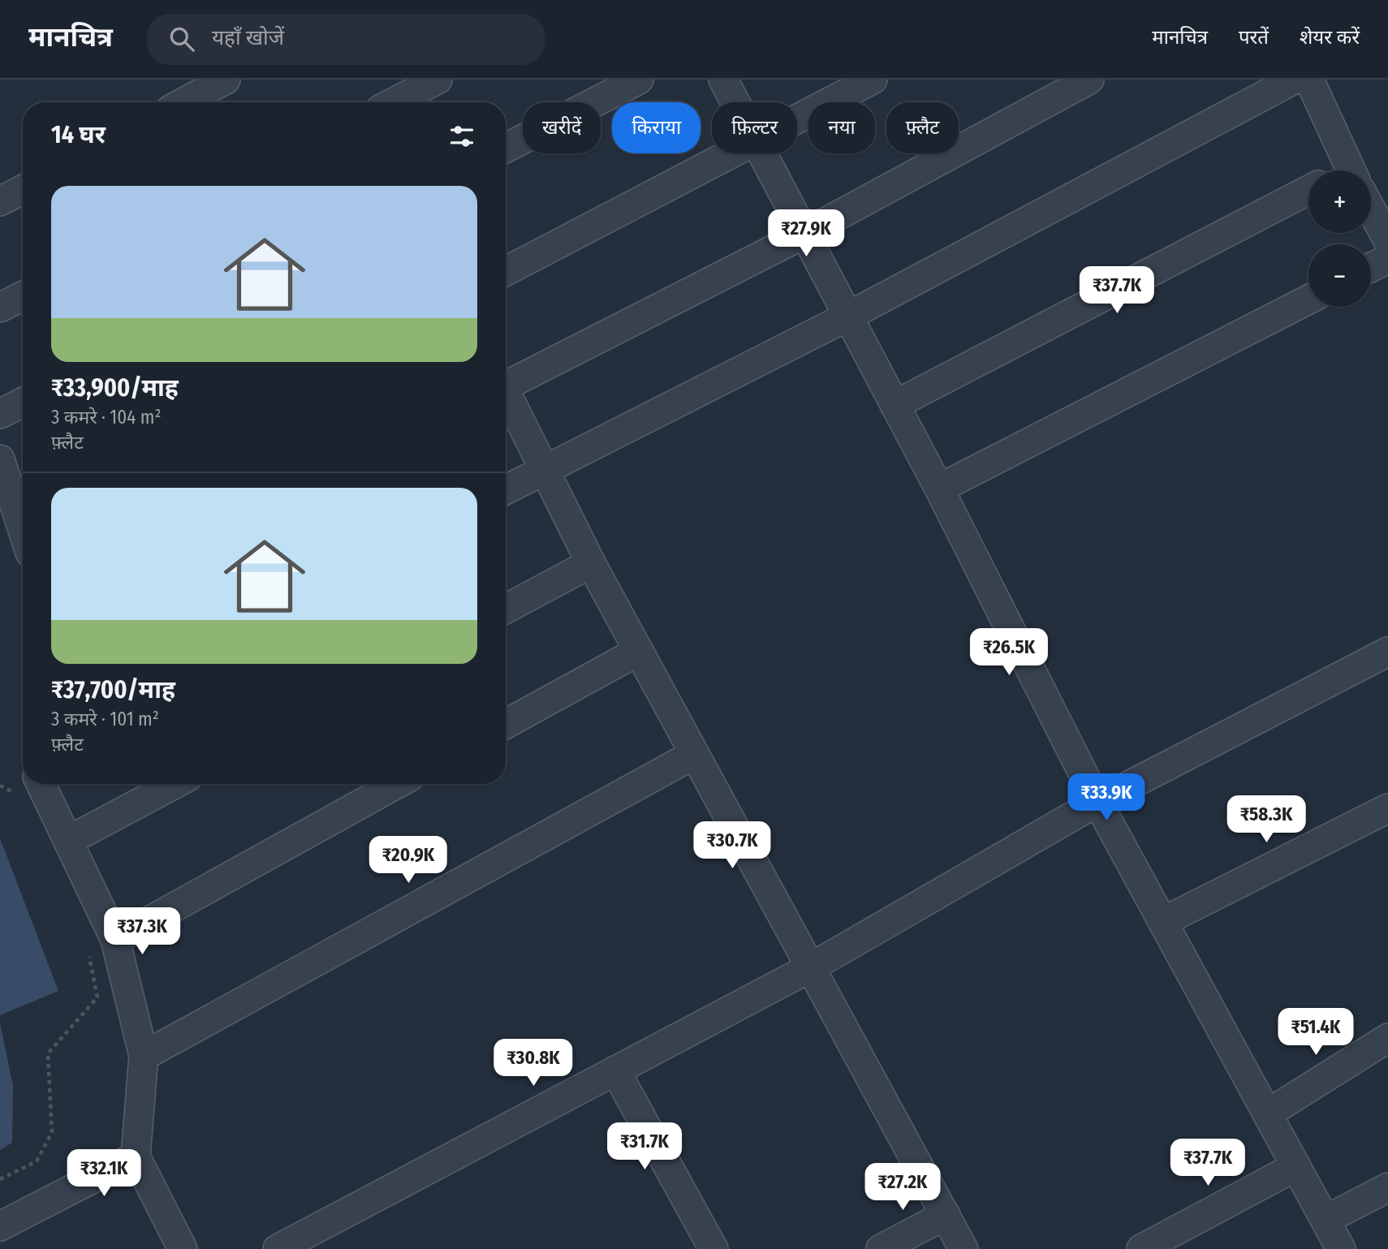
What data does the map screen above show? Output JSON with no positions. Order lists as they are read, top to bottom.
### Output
{
  "page": {
    "header": "मानचित्र",
    "search": "यहाँ खोजें",
    "nav": ["मानचित्र", "परतें", "शेयर करें"],
    "chip": [
      "खरीदें",
      "किराया",
      "फ़िल्टर",
      "नया",
      "फ़्लैट"
    ],
    "heading": "14 घर",
    "map_buttons": ["+", "−"],
    "list": [
      {
        "name": "₹33,900/माह",
        "note": "3 कमरे · 104 m² · फ़्लैट"
      },
      {
        "name": "₹37,700/माह",
        "note": "3 कमरे · 101 m² · फ़्लैट"
      }
    ],
    "price": [
      "₹27.9K",
      "₹37.7K",
      "₹26.5K",
      "₹33.9K",
      "₹58.3K",
      "₹30.7K",
      "₹20.9K",
      "₹37.3K",
      "₹51.4K",
      "₹30.8K",
      "₹31.7K",
      "₹37.7K",
      "₹32.1K",
      "₹27.2K"
    ]
  }
}
